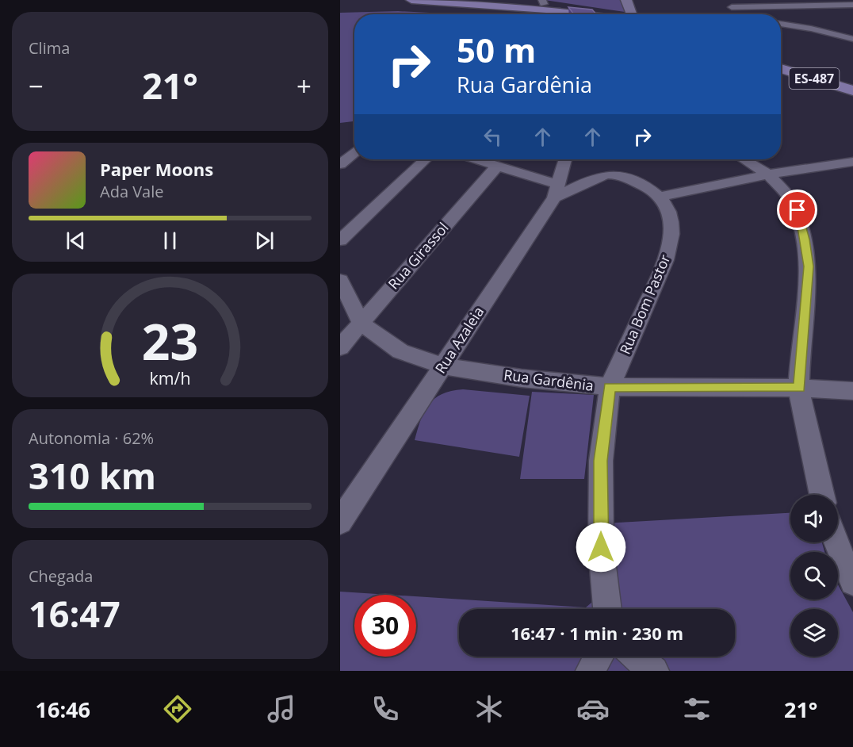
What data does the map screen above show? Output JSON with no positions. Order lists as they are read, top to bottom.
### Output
{
  "streets": {
    "main road": ["ES-487"],
    "street": [
      "Rua Girassol",
      "Rua Bom Pastor",
      "Rua Azaleia",
      "Rua Gardênia"
    ]
  },
  "crossings": [
    ["Rua Girassol", "Rua Gardênia"],
    ["Rua Bom Pastor", "Rua Gardênia"],
    ["Rua Azaleia", "Rua Gardênia"]
  ],
  "page": {
    "tile": [
      "Clima",
      ["Autonomia · 62%", "310 km"],
      ["Chegada", "16:47"]
    ],
    "turn": ["50 m", "Rua Gardênia"],
    "heat": ["−", "21°", "+"],
    "song": ["Paper Moons", "Ada Vale"],
    "limit": "30",
    "trip": "16:47 · 1 min · 230 m",
    "tabs": ["16:46", "21°"],
    "gauge": ["23", "km/h"]
  }
}
